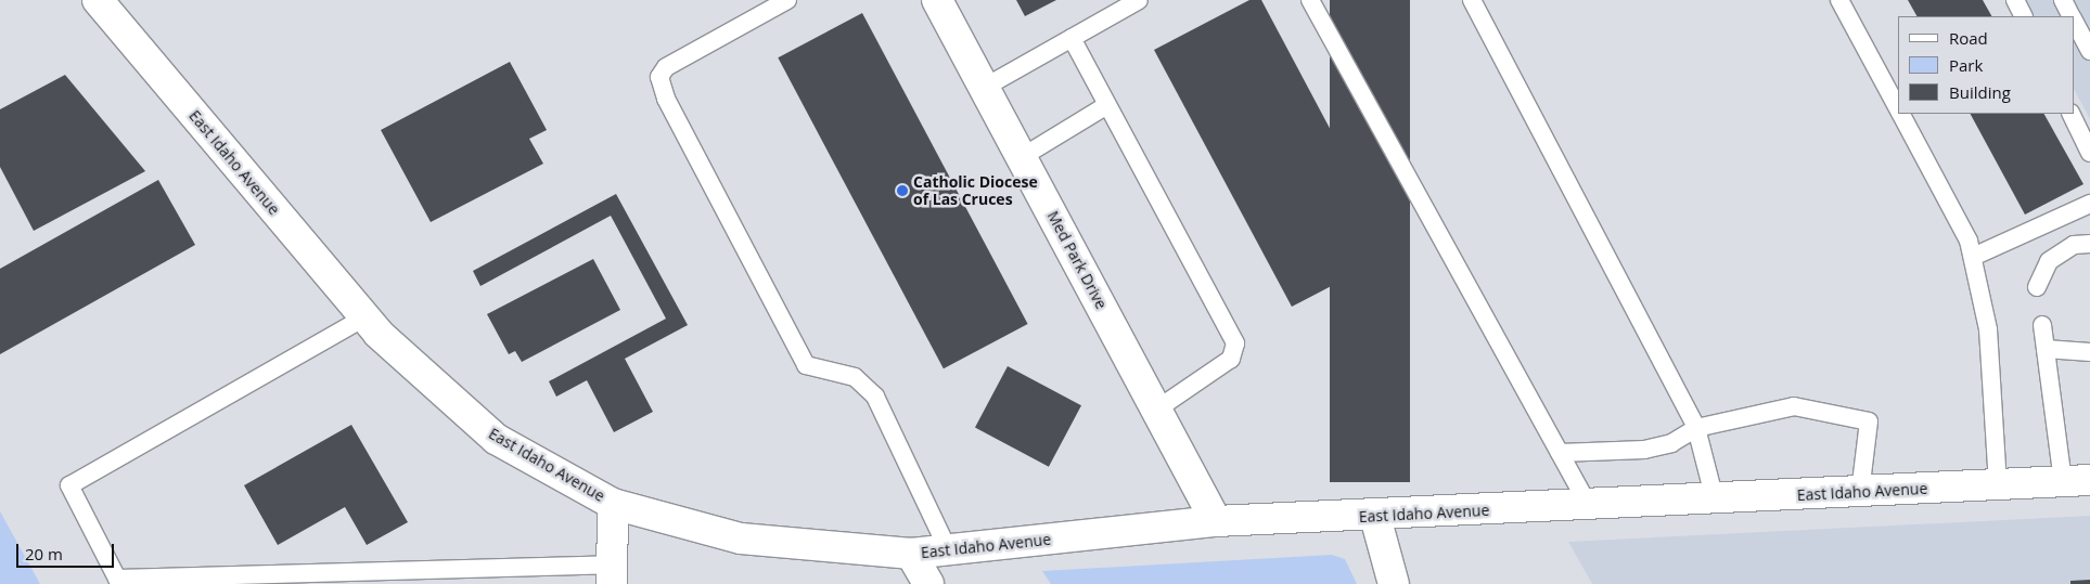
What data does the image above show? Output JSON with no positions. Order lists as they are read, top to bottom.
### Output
{
  "streets": {
    "street": ["East Idaho Avenue", "Med Park Drive"]
  },
  "crossings": [
    ["East Idaho Avenue", "Med Park Drive"]
  ],
  "places": ["Catholic Diocese of Las Cruces"],
  "legend": ["Road", "Park", "Building"],
  "scale_bar": "20 m"
}
